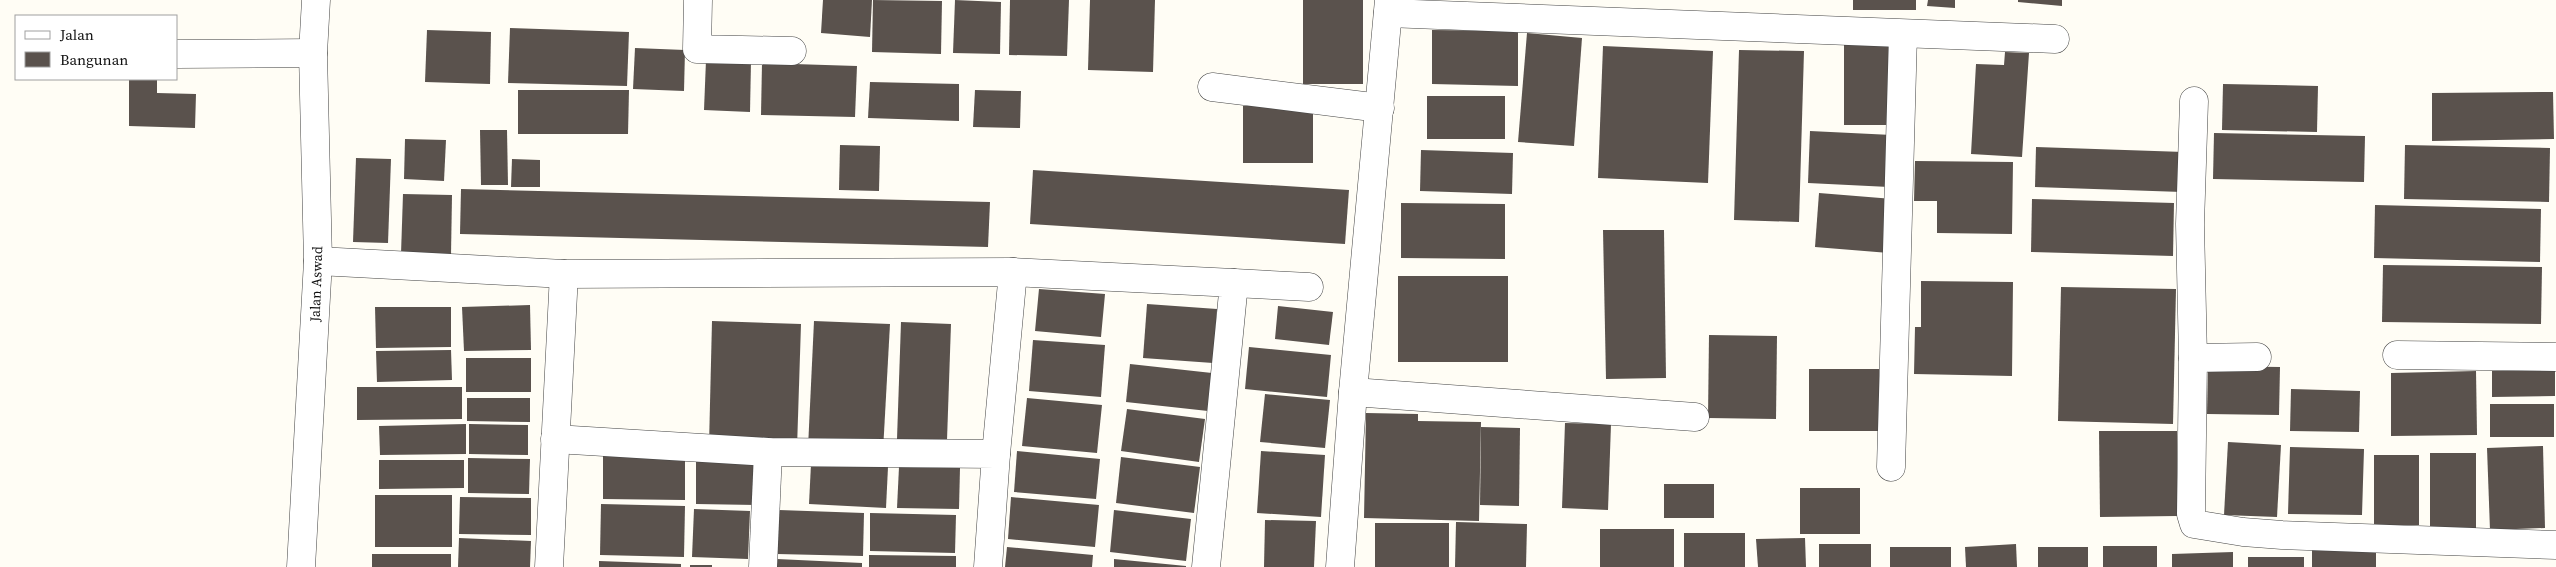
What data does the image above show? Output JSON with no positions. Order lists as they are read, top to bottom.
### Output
{
  "streets": {
    "street": ["Jalan Aswad"]
  },
  "legend": ["Jalan", "Bangunan"]
}
